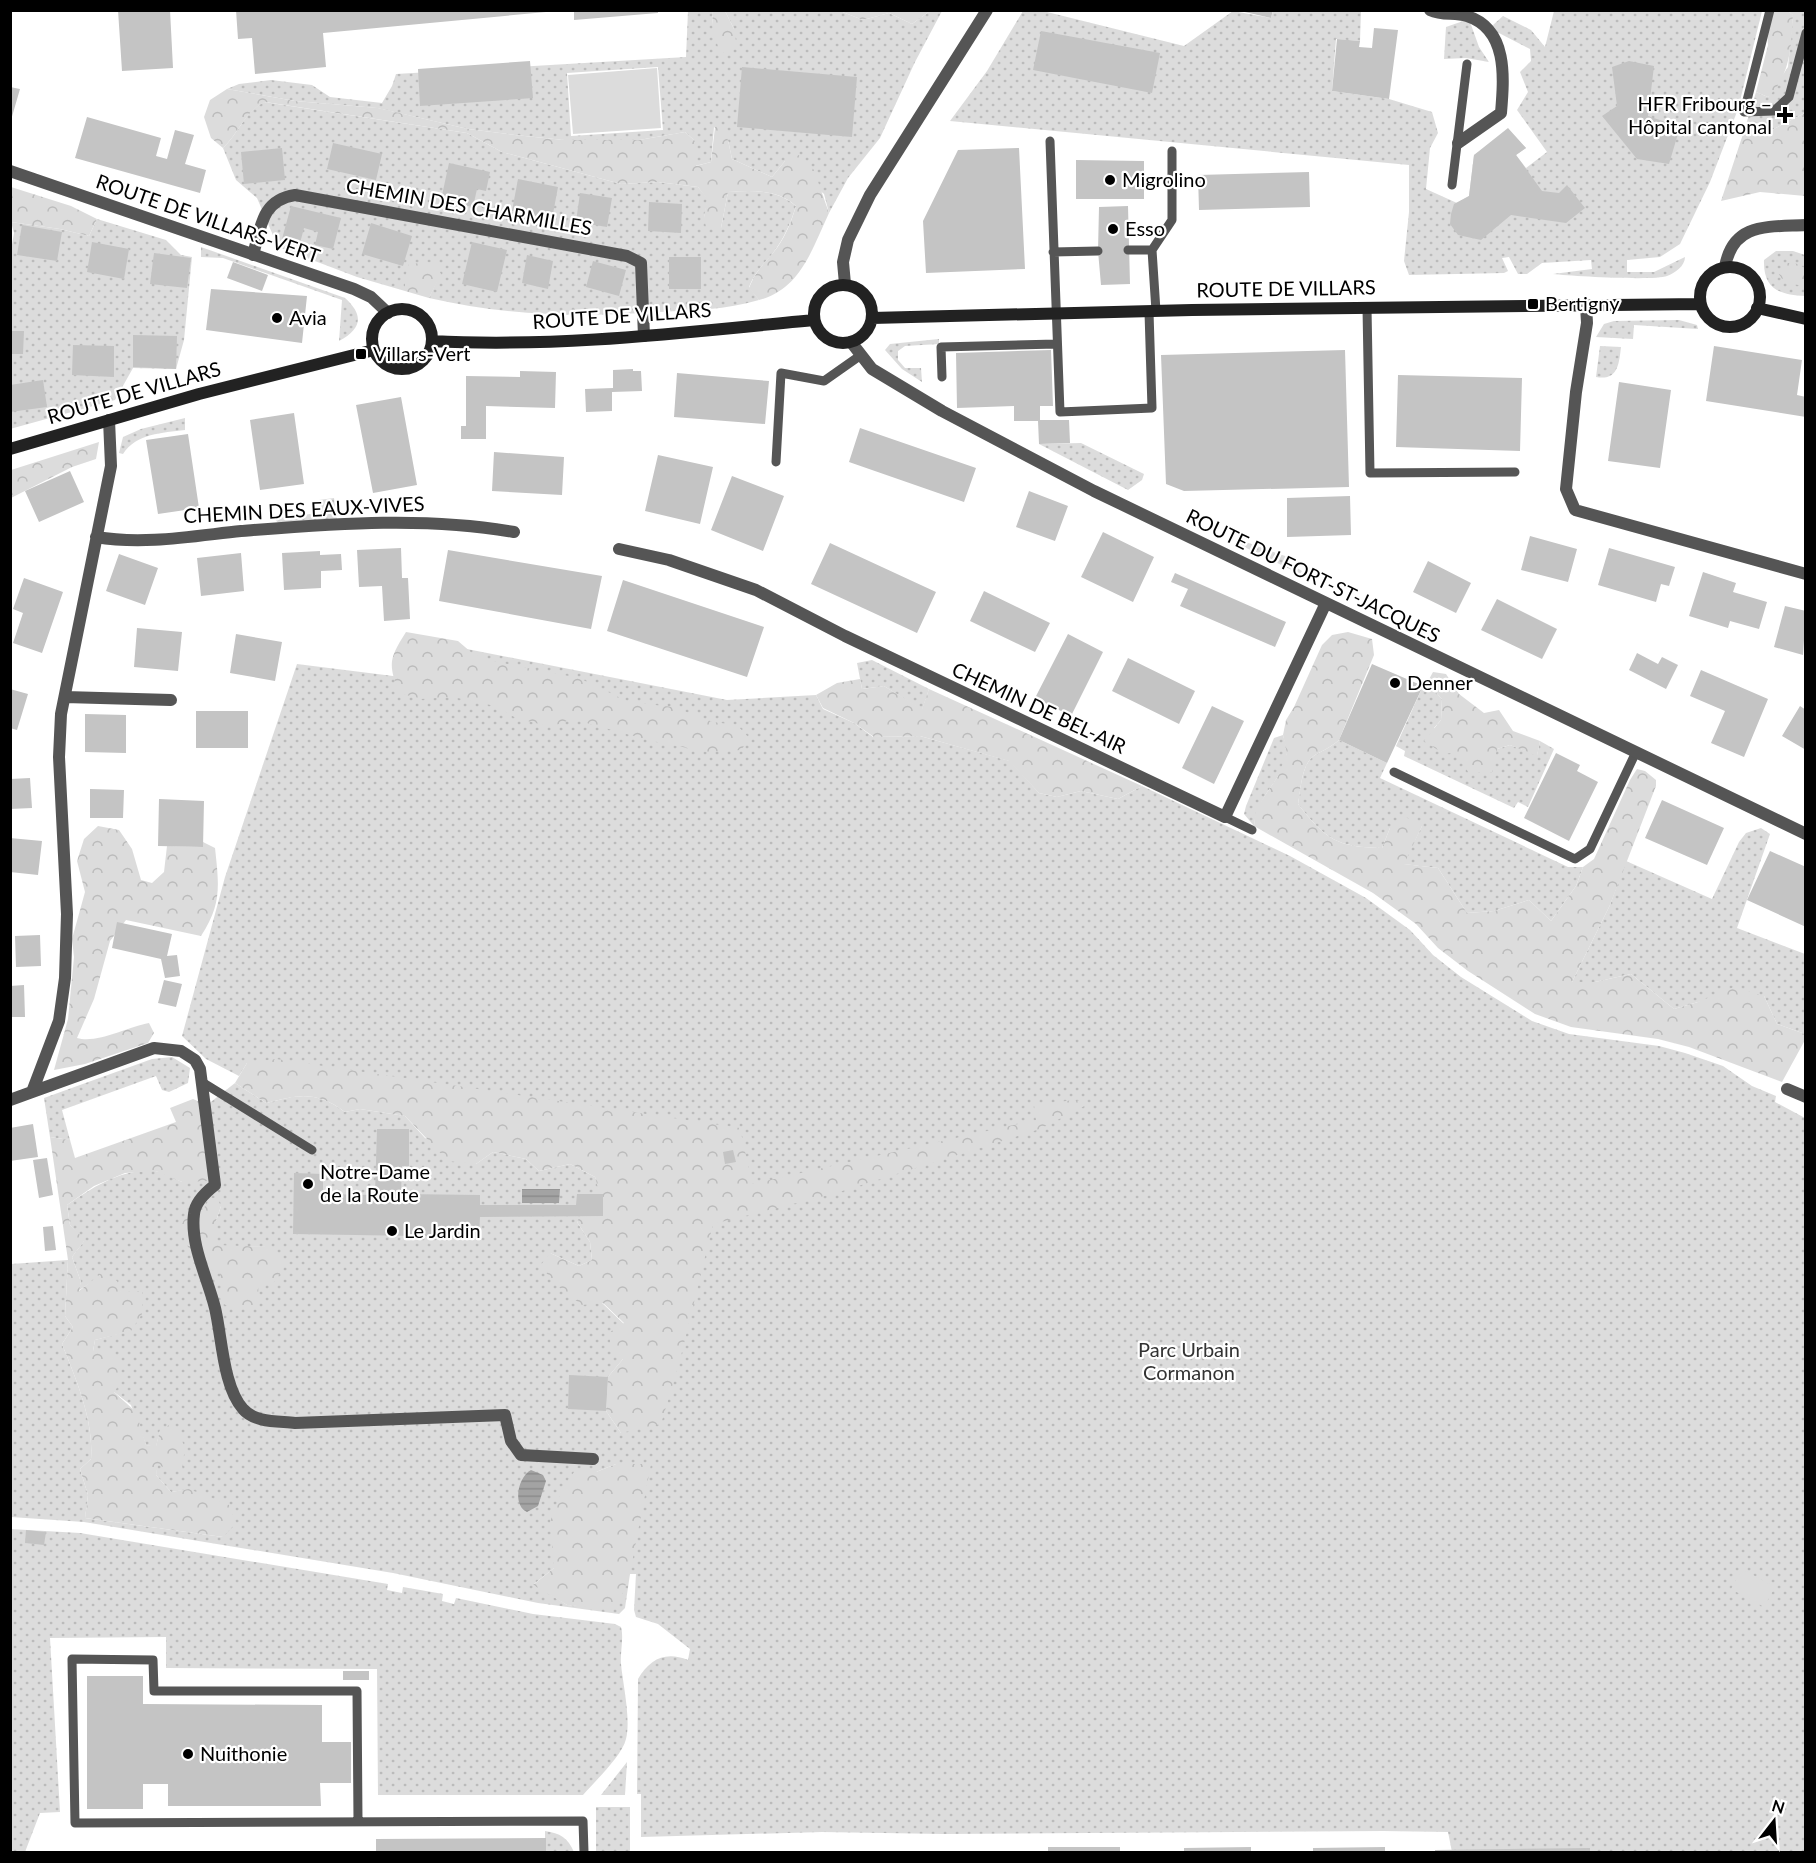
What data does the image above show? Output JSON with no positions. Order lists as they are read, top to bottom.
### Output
{
  "streets": {
    "main road": ["ROUTE DE VILLARS"],
    "street": [
      "CHEMIN DES CHARMILLES",
      "ROUTE DE VILLARS-VERT",
      "CHEMIN DES EAUX-VIVES",
      "ROUTE DU FORT-ST-JACQUES",
      "CHEMIN DE BEL-AIR"
    ]
  },
  "crossings": [
    ["CHEMIN DES CHARMILLES", "ROUTE DE VILLARS-VERT"],
    ["CHEMIN DES CHARMILLES", "ROUTE DE VILLARS"],
    ["ROUTE DE VILLARS-VERT", "ROUTE DE VILLARS"],
    ["ROUTE DE VILLARS", "ROUTE DU FORT-ST-JACQUES"]
  ],
  "parks": ["Parc Urbain Cormanon"],
  "places": {
    "health": ["HFR Fribourg – Hôpital cantonal"],
    "other": [
      "Migrolino",
      "Esso",
      "Avia",
      "Denner",
      "Notre-Dame de la Route",
      "Le Jardin",
      "Nuithonie"
    ],
    "transit": ["Bertigny", "Villars-Vert"]
  },
  "north": "top"
}
